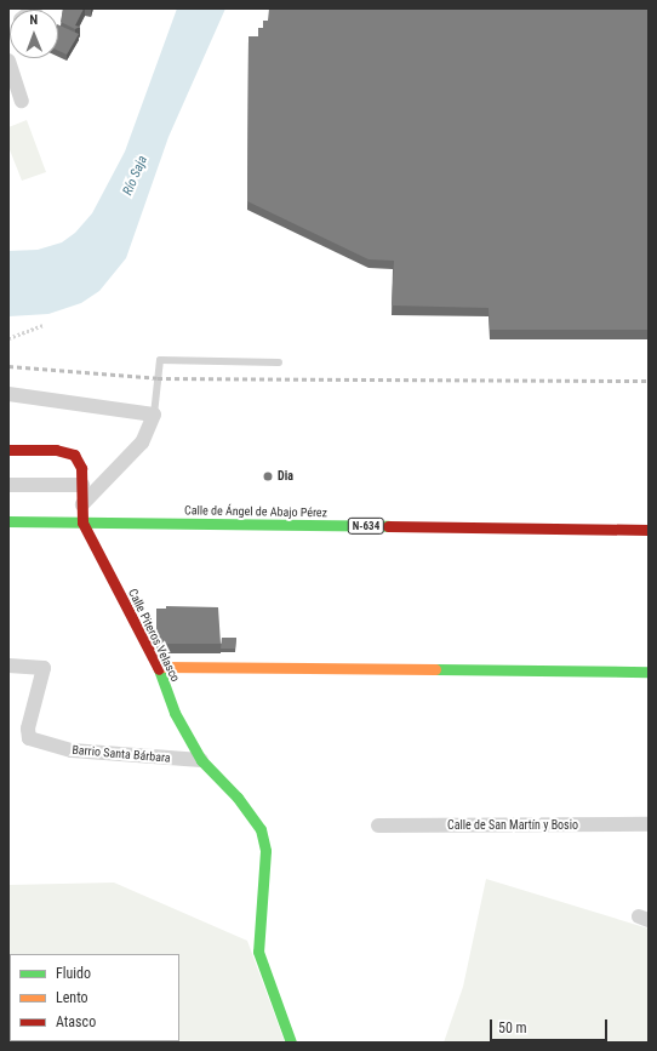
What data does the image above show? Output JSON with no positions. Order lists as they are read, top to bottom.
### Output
{
  "streets": {
    "main road": ["Calle de Ángel de Abajo Pérez", "N-634", "Calle Piteros Velasco"],
    "street": ["Barrio Santa Bárbara", "Calle de San Martín y Bosio"]
  },
  "crossings": [
    ["Calle de Ángel de Abajo Pérez", "Calle Piteros Velasco"],
    ["Calle Piteros Velasco", "Barrio Santa Bárbara"]
  ],
  "water": ["Río Saja"],
  "places": ["Dia"],
  "legend": ["Fluido", "Lento", "Atasco"],
  "scale_bar": "50 m",
  "north": "top"
}
